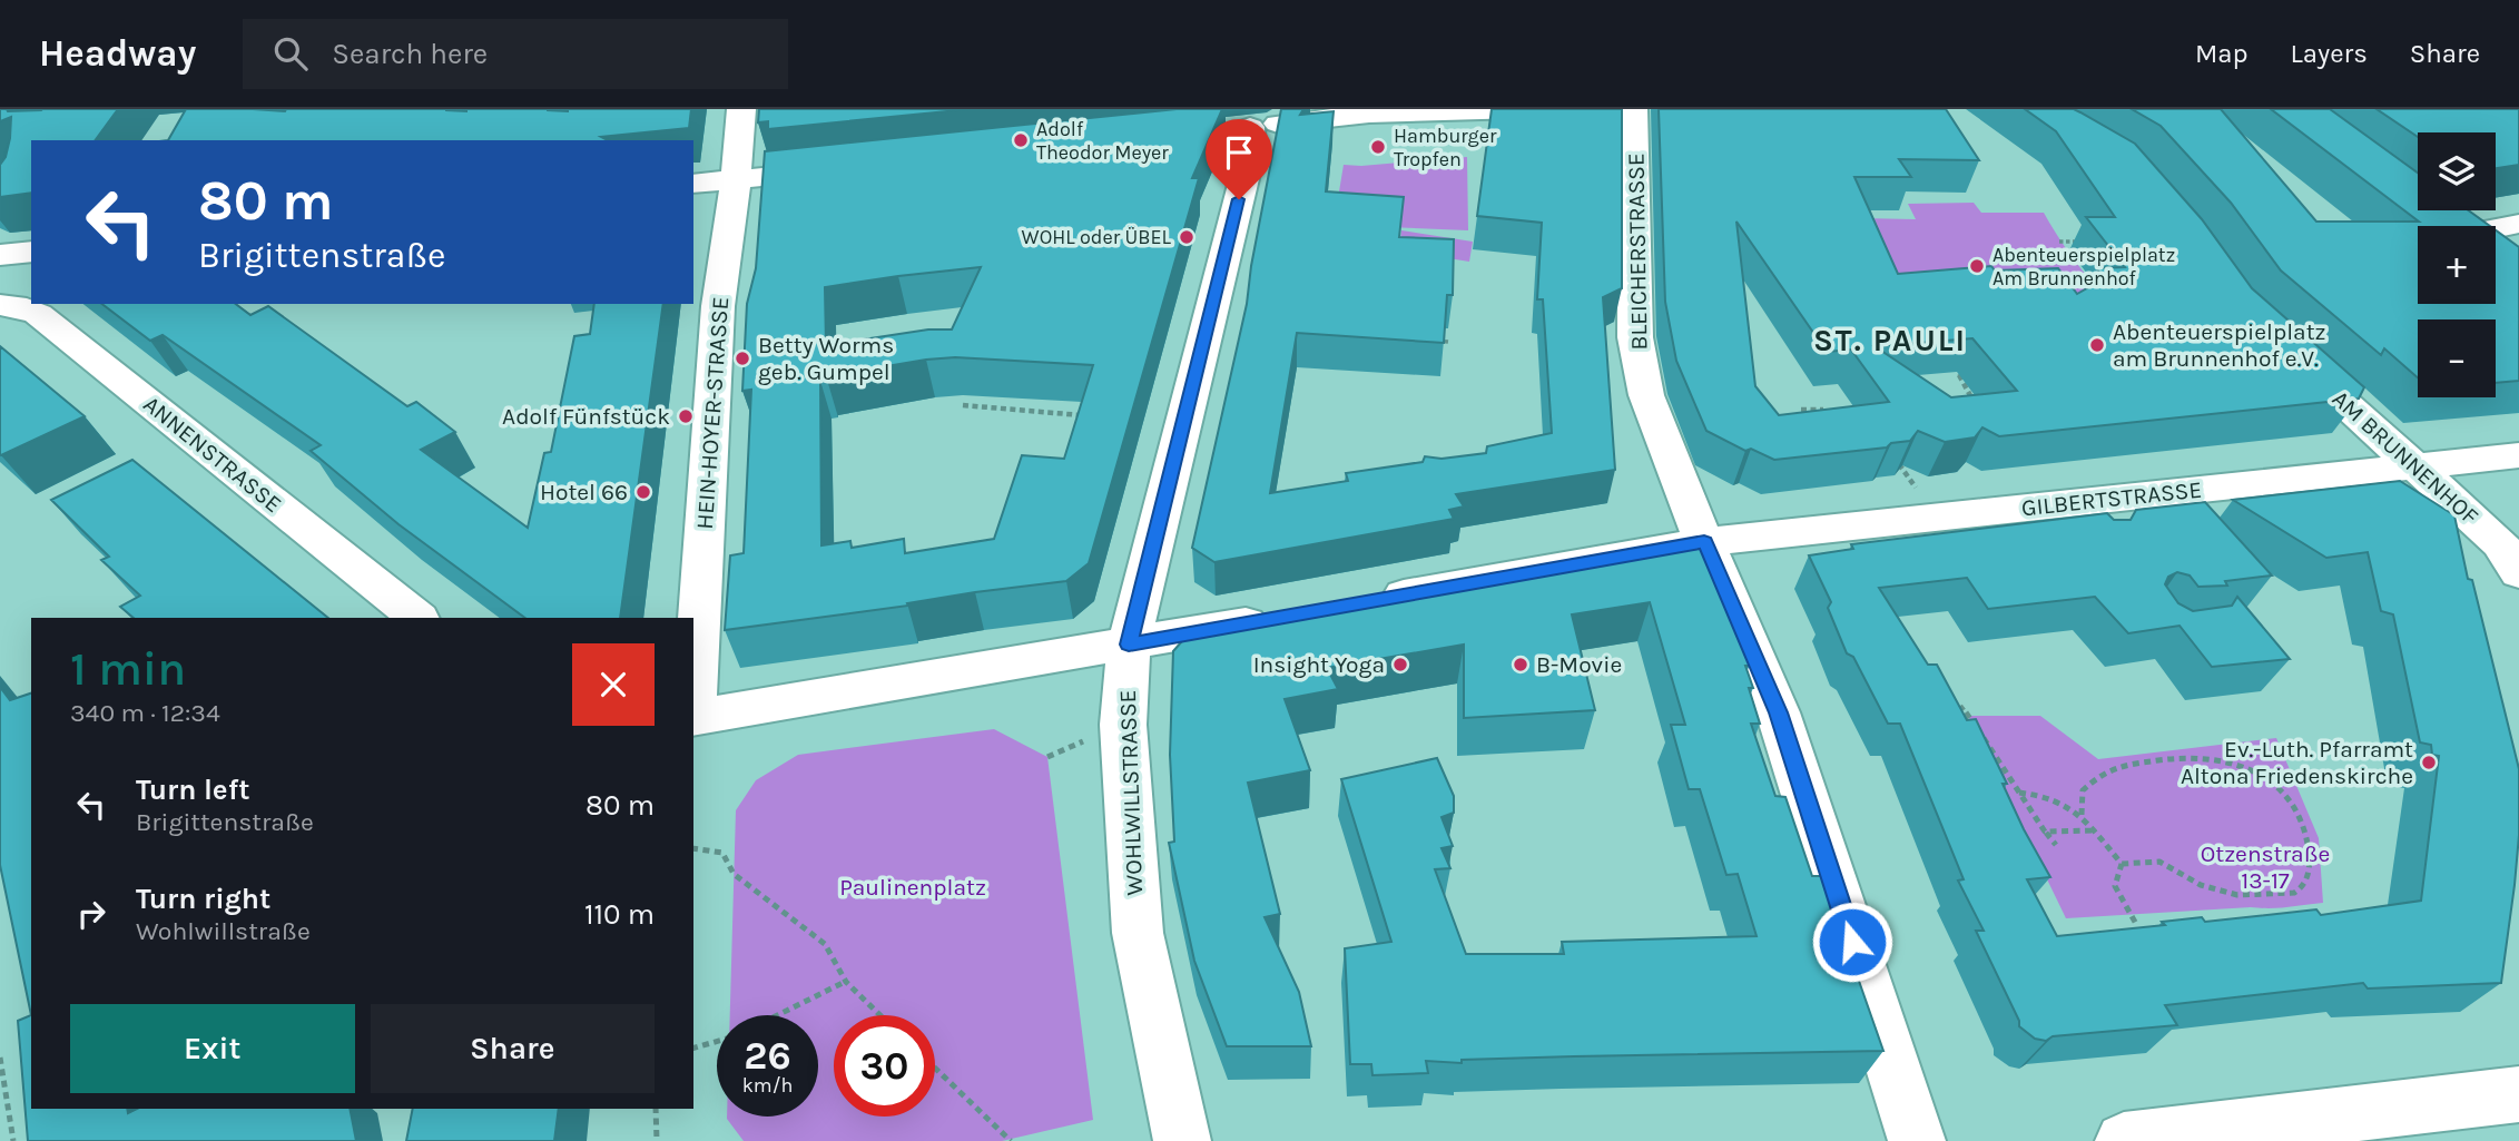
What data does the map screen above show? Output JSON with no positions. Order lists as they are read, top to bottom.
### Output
{
  "streets": {
    "street": [
      "BLEICHERSTRASSE",
      "HEIN-HOYER-STRASSE",
      "ANNENSTRASSE",
      "AM BRUNNENHOF",
      "GILBERTSTRASSE",
      "WOHLWILLSTRASSE"
    ]
  },
  "crossings": [
    ["BLEICHERSTRASSE", "GILBERTSTRASSE"],
    ["AM BRUNNENHOF", "GILBERTSTRASSE"]
  ],
  "districts": ["ST. PAULI"],
  "parks": ["Otzenstraße 13-17", "Paulinenplatz"],
  "places": [
    "Adolf Theodor Meyer",
    "Hamburger Tropfen",
    "WOHL oder ÜBEL",
    "Abenteuerspielplatz Am Brunnenhof",
    "Abenteuerspielplatz am Brunnenhof e.V.",
    "Betty Worms geb. Gumpel",
    "Adolf Fünfstück",
    "Hotel 66",
    "Insight Yoga",
    "B-Movie",
    "Ev.-Luth. Pfarramt Altona Friedenskirche"
  ],
  "page": {
    "header": "Headway",
    "search": "Search here",
    "nav": ["Map", "Layers", "Share"],
    "map_buttons": ["+", "−"],
    "turn": ["80 m", "Brigittenstraße"],
    "heading": ["1 min", "340 m · 12:34"],
    "list": [
      {
        "name": "Turn left",
        "note": "Brigittenstraße",
        "value": "80 m"
      },
      {
        "name": "Turn right",
        "note": "Wohlwillstraße",
        "value": "110 m"
      }
    ],
    "buttons": ["Exit", "Share"],
    "speed": "26 km/h",
    "limit": "30"
  }
}
